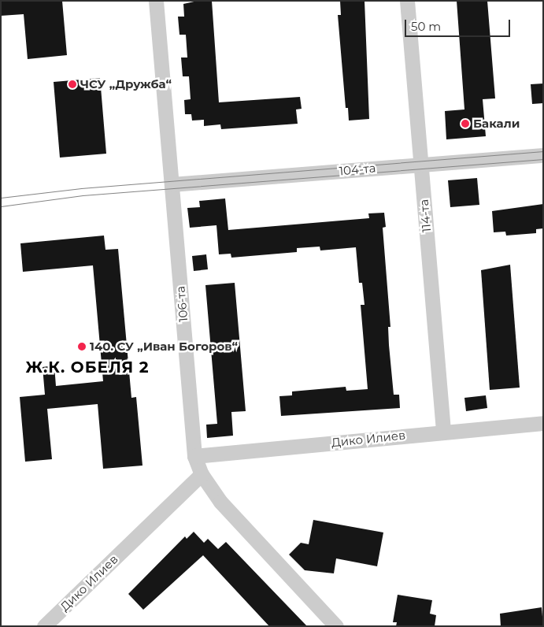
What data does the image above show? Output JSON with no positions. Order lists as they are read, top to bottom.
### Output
{
  "streets": {
    "street": [
      "104-та",
      "114-та",
      "106-та",
      "Дико Илиев"
    ]
  },
  "crossings": [
    ["104-та", "114-та"],
    ["104-та", "106-та"],
    ["114-та", "Дико Илиев"],
    ["106-та", "Дико Илиев"]
  ],
  "districts": ["Ж.К. ОБЕЛЯ 2"],
  "places": ["ЧСУ „Дружба“", "Бакали", "140. СУ „Иван Богоров“"],
  "scale_bar": "50 m"
}
